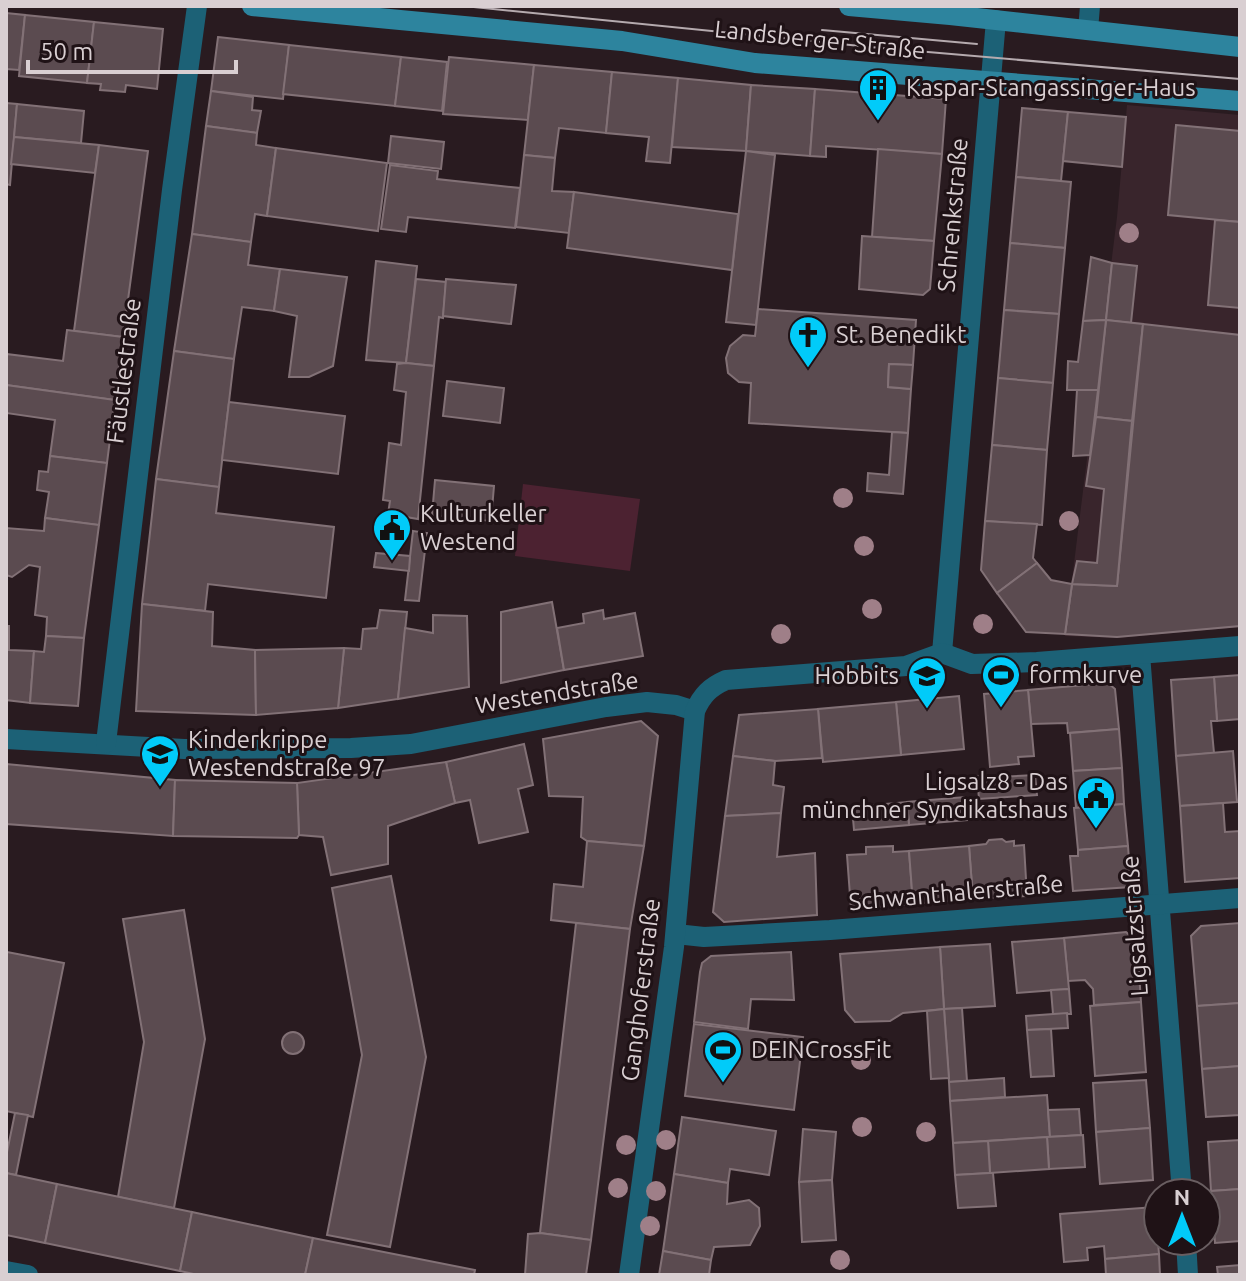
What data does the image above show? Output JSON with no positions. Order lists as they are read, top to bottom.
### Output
{
  "streets": {
    "main road": ["Landsberger Straße"],
    "street": [
      "Schrenkstraße",
      "Fäustlestraße",
      "Westendstraße",
      "Schwanthalerstraße",
      "Ligsalzstraße",
      "Ganghoferstraße"
    ]
  },
  "crossings": [
    ["Landsberger Straße", "Schrenkstraße"],
    ["Fäustlestraße", "Westendstraße"],
    ["Westendstraße", "Ganghoferstraße"],
    ["Schwanthalerstraße", "Ligsalzstraße"],
    ["Schwanthalerstraße", "Ganghoferstraße"]
  ],
  "places": {
    "building": ["Kaspar-Stangassinger-Haus"],
    "church": ["St. Benedikt"],
    "public building": ["Kulturkeller Westend", "Ligsalz8 - Das münchner Syndikatshaus"],
    "sports": ["formkurve", "DEINCrossFit"],
    "school or university": ["Hobbits", "Kinderkrippe Westendstraße 97"]
  },
  "scale_bar": "50 m",
  "north": "top"
}
